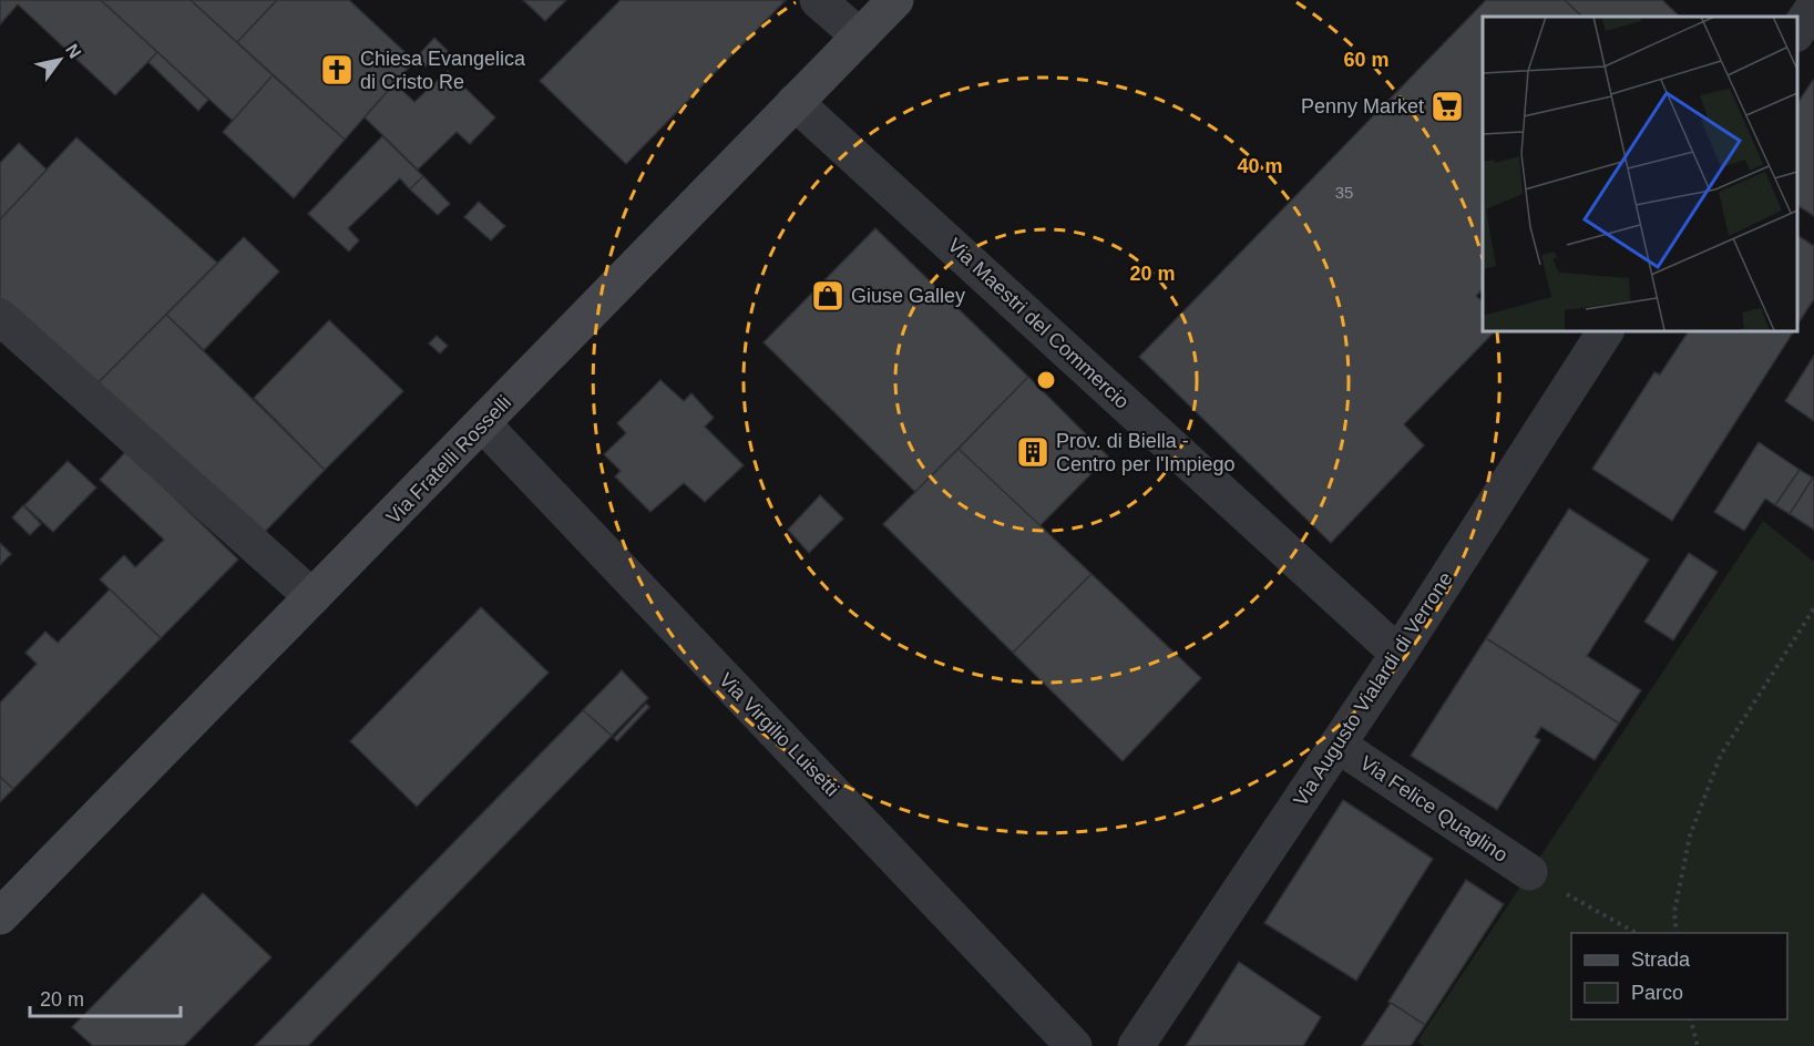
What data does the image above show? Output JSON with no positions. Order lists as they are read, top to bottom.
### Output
{
  "streets": {
    "street": [
      "Via Maestri del Commercio",
      "Via Fratelli Rosselli",
      "Via Augusto Vialardi di Verrone",
      "Via Virgilio Luisetti",
      "Via Felice Quaglino"
    ]
  },
  "crossings": [
    ["Via Maestri del Commercio", "Via Fratelli Rosselli"],
    ["Via Maestri del Commercio", "Via Augusto Vialardi di Verrone"],
    ["Via Fratelli Rosselli", "Via Virgilio Luisetti"],
    ["Via Augusto Vialardi di Verrone", "Via Felice Quaglino"]
  ],
  "places": {
    "church": ["Chiesa Evangelica di Cristo Re"],
    "supermarket": ["Penny Market"],
    "shop": ["Giuse Galley"],
    "building": ["Prov. di Biella - Centro per l'Impiego"]
  },
  "house_numbers": ["35"],
  "legend": ["Strada", "Parco"],
  "scale_bar": "20 m",
  "north": "top right",
  "rings": ["60 m", "40 m", "20 m"]
}
